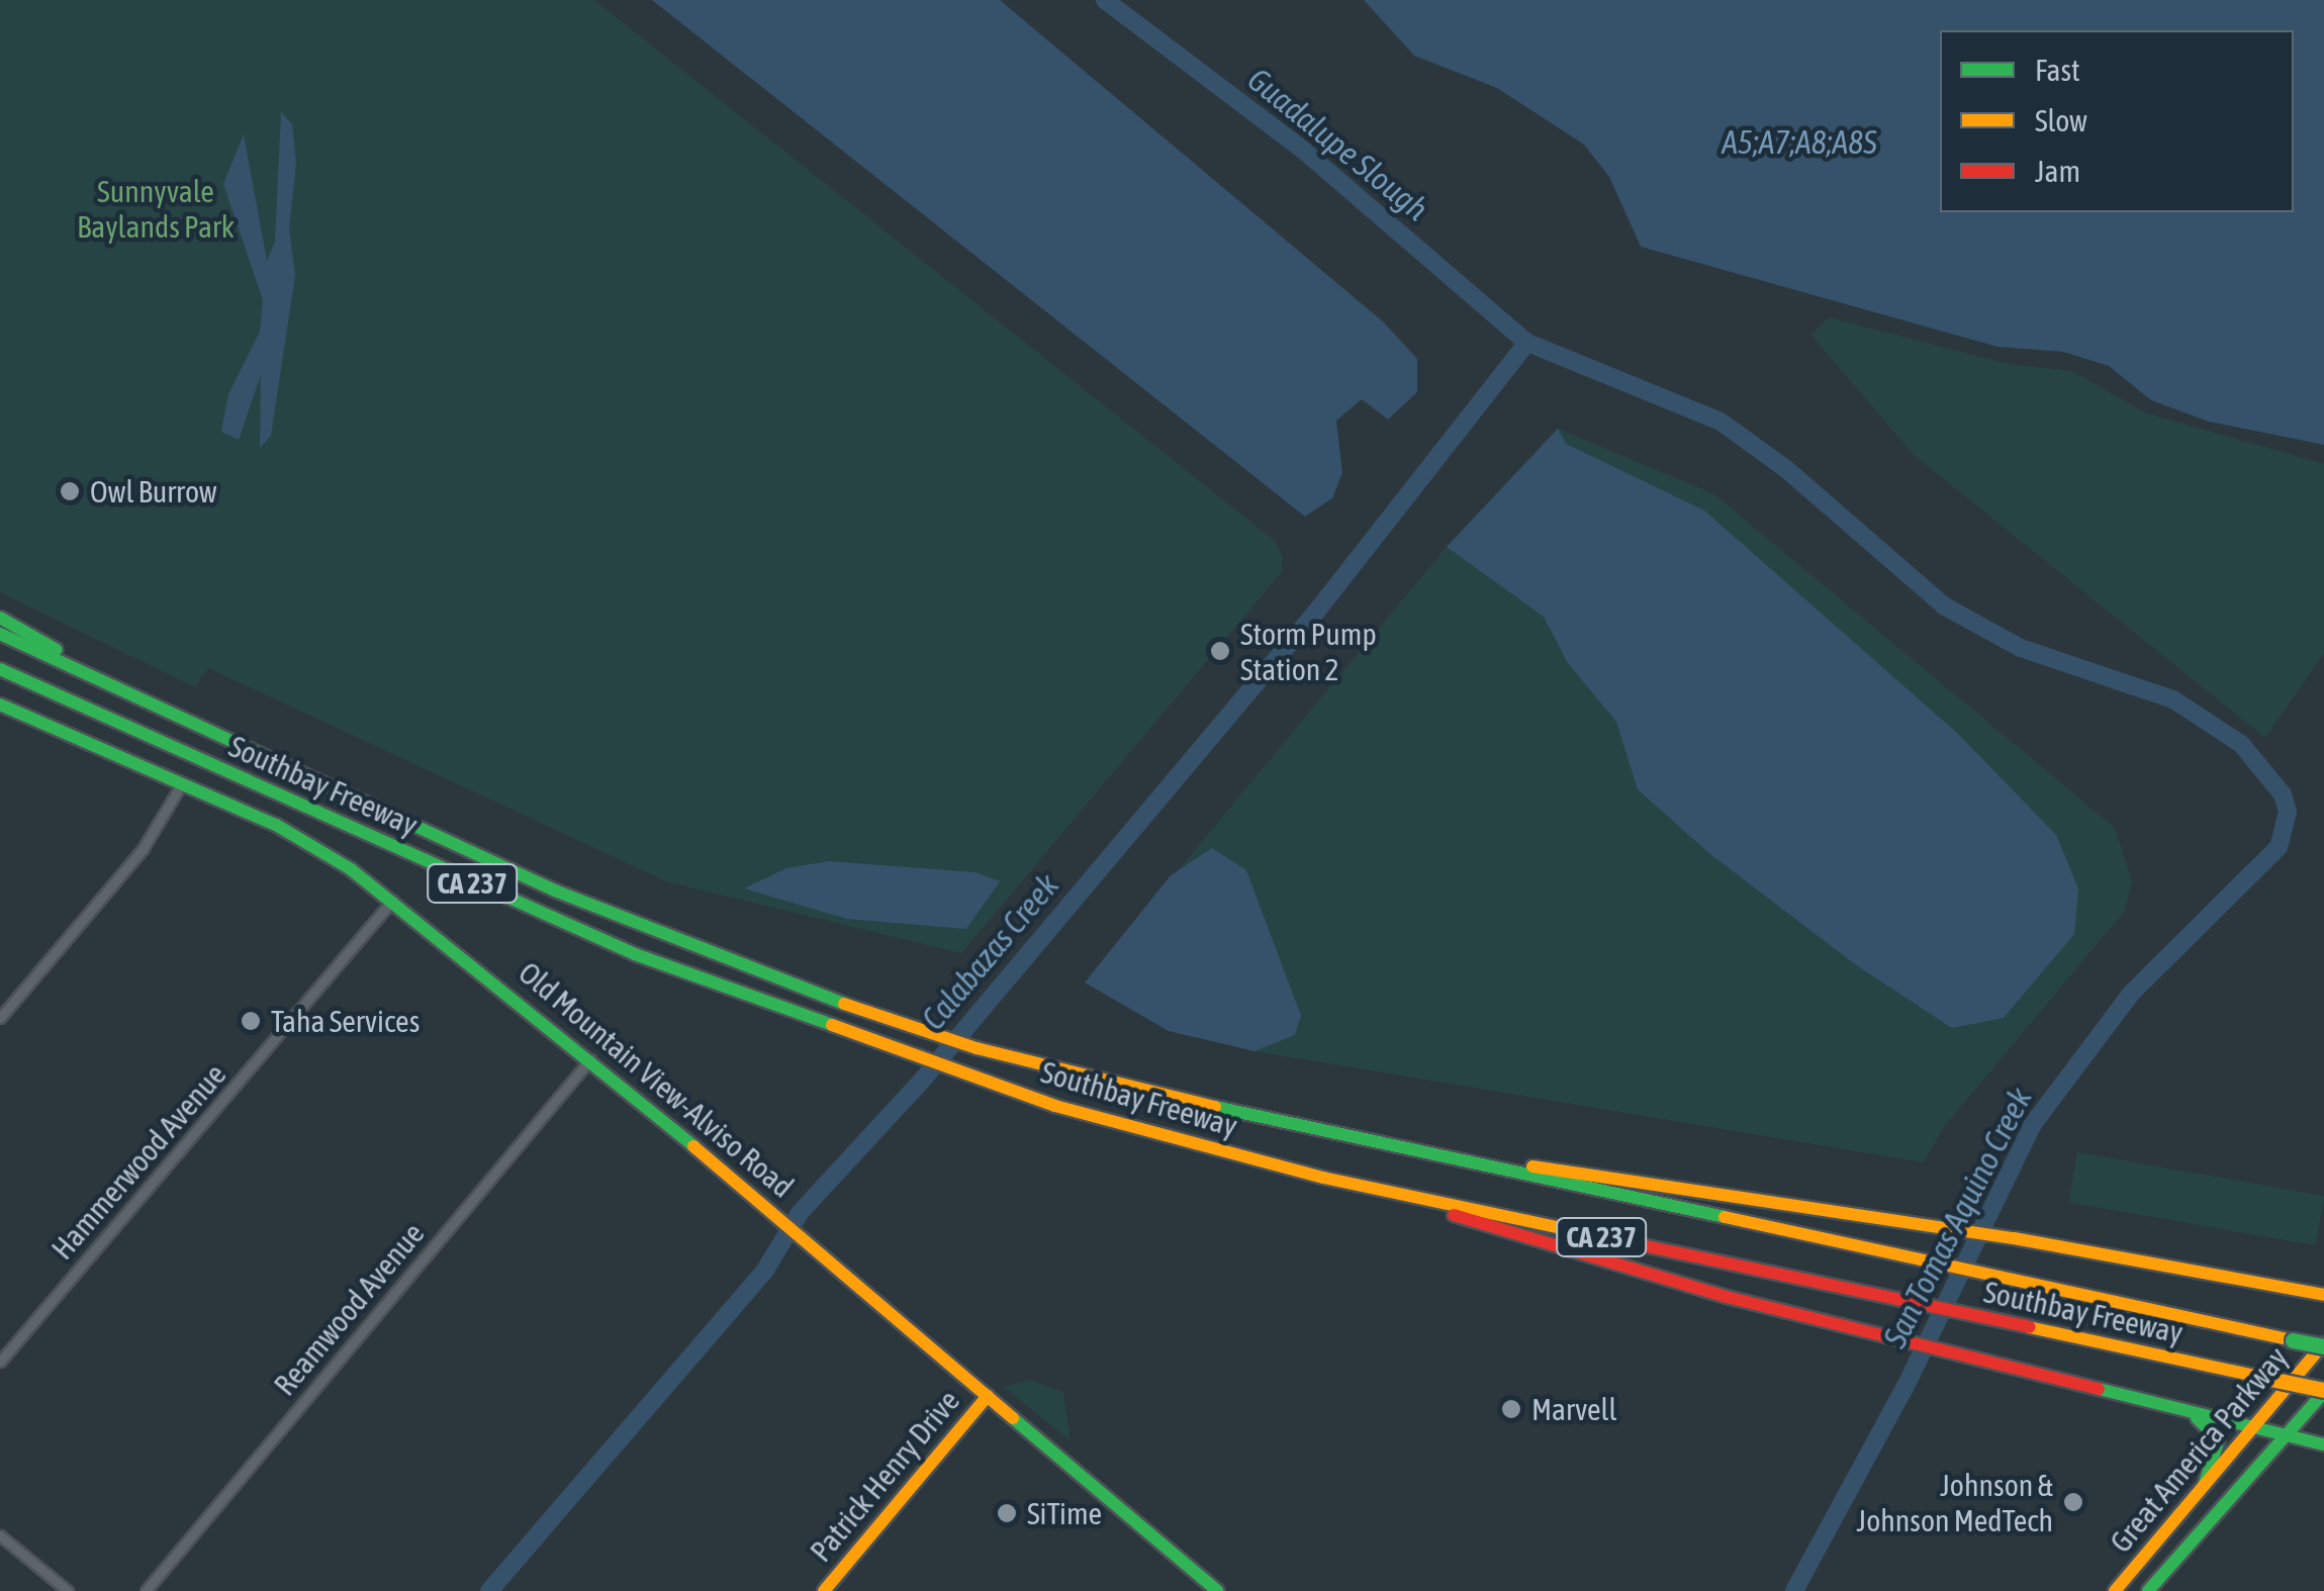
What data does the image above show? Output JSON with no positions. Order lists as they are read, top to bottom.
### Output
{
  "streets": {
    "main road": [
      "Southbay Freeway",
      "CA 237",
      "Old Mountain View-Alviso Road",
      "Great America Parkway",
      "Patrick Henry Drive"
    ],
    "street": ["Hammerwood Avenue", "Reamwood Avenue"]
  },
  "crossings": [
    ["Southbay Freeway", "Great America Parkway"],
    ["Old Mountain View-Alviso Road", "Hammerwood Avenue"],
    ["Old Mountain View-Alviso Road", "Reamwood Avenue"],
    ["Old Mountain View-Alviso Road", "Patrick Henry Drive"]
  ],
  "water": [
    "A5;A7;A8;A8S",
    "Guadalupe Slough",
    "Calabazas Creek",
    "San Tomas Aquino Creek"
  ],
  "parks": ["Sunnyvale Baylands Park"],
  "places": [
    "Owl Burrow",
    "Storm Pump Station 2",
    "Taha Services",
    "Marvell",
    "Johnson & Johnson MedTech",
    "SiTime"
  ],
  "legend": ["Fast", "Slow", "Jam"]
}
